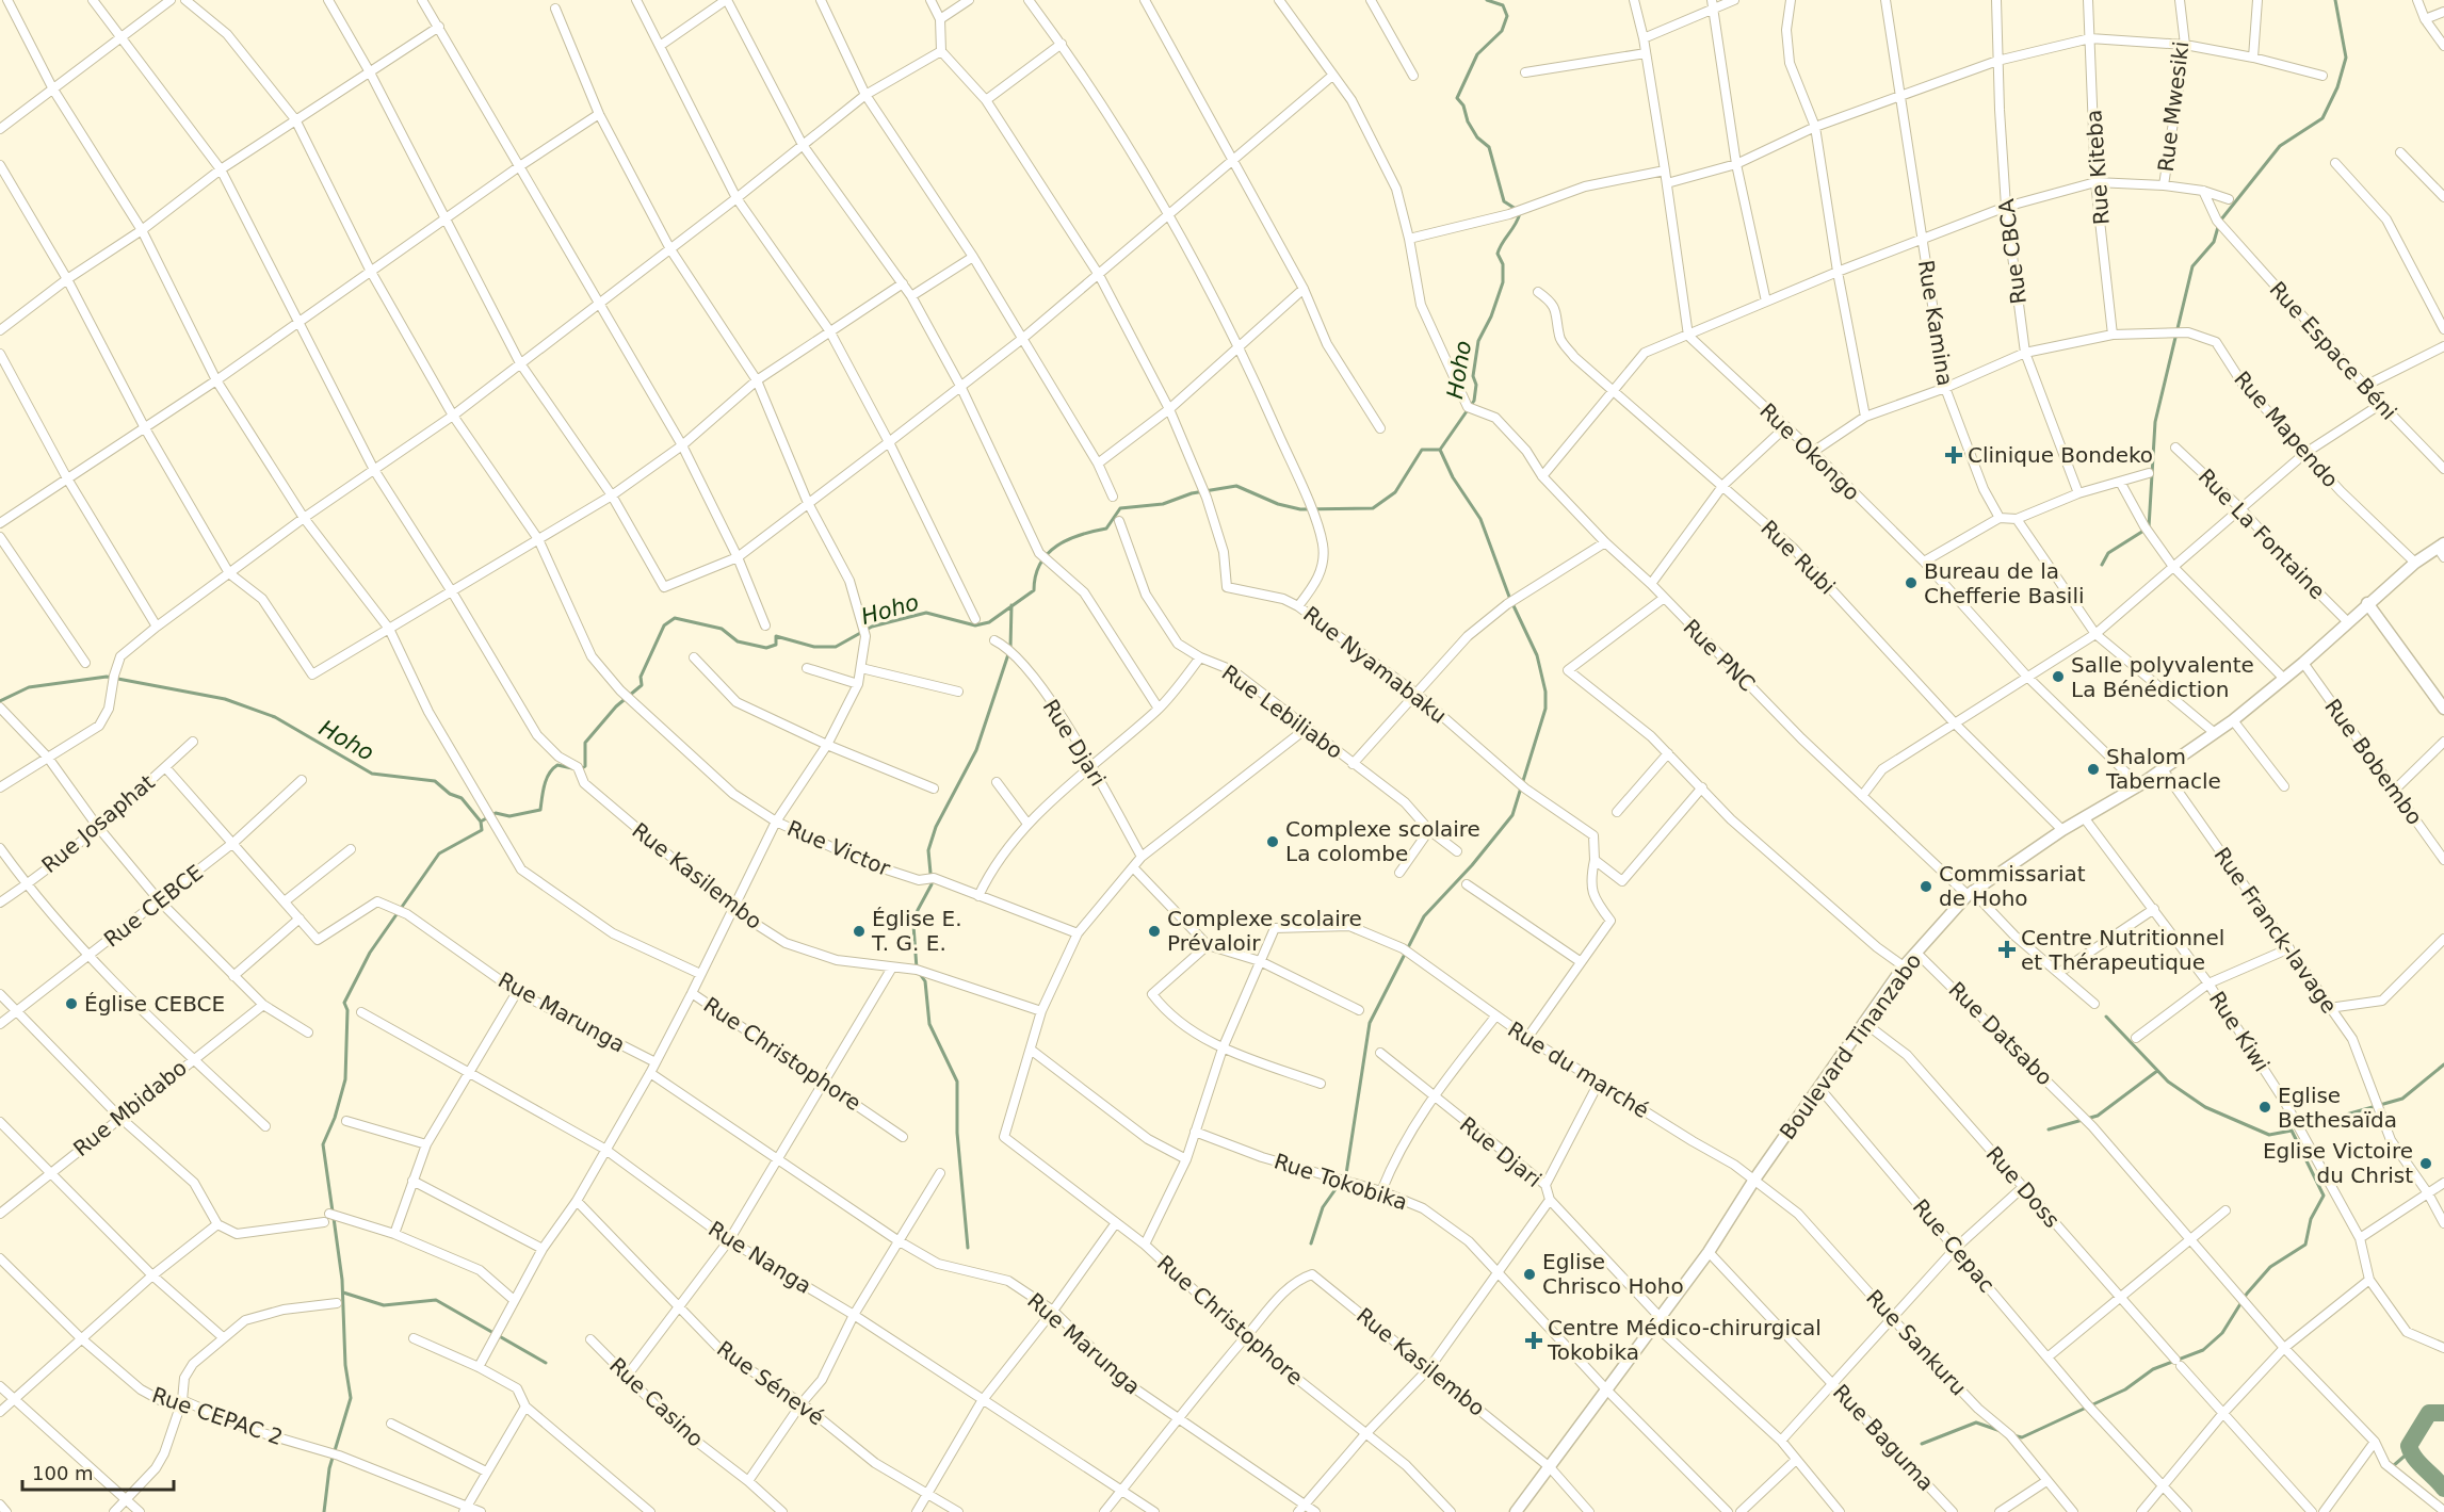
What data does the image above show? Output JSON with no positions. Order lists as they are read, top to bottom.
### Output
{
  "streets": {
    "street": [
      "Rue Mwesiki",
      "Rue Kiteba",
      "Rue CBCA",
      "Rue Kamina",
      "Rue Espace Béni",
      "Rue Mapendo",
      "Rue Okongo",
      "Rue La Fontaine",
      "Rue Rubi",
      "Rue PNC",
      "Rue Nyamabaku",
      "Rue Lebiliabo",
      "Rue Djari",
      "Rue Bobembo",
      "Rue Josaphat",
      "Rue Victor",
      "Rue Kasilembo",
      "Rue CEBCE",
      "Rue Franck-lavage",
      "Rue Marunga",
      "Rue Kiwi",
      "Rue Datsabo",
      "Boulevard Tinanzabo",
      "Rue Christophore",
      "Rue du marché",
      "Rue Mbidabo",
      "Rue Tokobika",
      "Rue Doss",
      "Rue Cepac",
      "Rue Nanga",
      "Rue Sankuru",
      "Rue Sénevé",
      "Rue Casino",
      "Rue CEPAC 2",
      "Rue Baguma"
    ]
  },
  "crossings": [
    ["Rue Mwesiki", "Rue Espace Béni"],
    ["Rue Kiteba", "Rue Mapendo"],
    ["Rue CBCA", "Rue Mapendo"],
    ["Rue Kamina", "Rue Mapendo"],
    ["Rue Mapendo", "Rue Okongo"],
    ["Rue Mapendo", "Boulevard Tinanzabo"],
    ["Rue Okongo", "Boulevard Tinanzabo"],
    ["Rue La Fontaine", "Boulevard Tinanzabo"],
    ["Rue Rubi", "Boulevard Tinanzabo"],
    ["Rue PNC", "Boulevard Tinanzabo"],
    ["Rue Djari", "Boulevard Tinanzabo"],
    ["Rue Bobembo", "Boulevard Tinanzabo"],
    ["Rue Kasilembo", "Boulevard Tinanzabo"],
    ["Rue Kasilembo", "Rue Christophore"],
    ["Rue Franck-lavage", "Boulevard Tinanzabo"],
    ["Rue Kiwi", "Boulevard Tinanzabo"],
    ["Rue Datsabo", "Boulevard Tinanzabo"],
    ["Boulevard Tinanzabo", "Rue du marché"],
    ["Boulevard Tinanzabo", "Rue Tokobika"],
    ["Boulevard Tinanzabo", "Rue Doss"],
    ["Boulevard Tinanzabo", "Rue Cepac"],
    ["Boulevard Tinanzabo", "Rue Sankuru"],
    ["Boulevard Tinanzabo", "Rue Baguma"],
    ["Rue du marché", "Rue Sankuru"]
  ],
  "water": ["Hoho"],
  "places": {
    "health": ["Clinique Bondeko", "Centre Nutritionnel et Thérapeutique", "Centre Médico-chirurgical Tokobika"],
    "other": [
      "Bureau de la Chefferie Basili",
      "Salle polyvalente La Bénédiction",
      "Shalom Tabernacle",
      "Complexe scolaire La colombe",
      "Commissariat de Hoho",
      "Église E. T. G. E.",
      "Complexe scolaire Prévaloir",
      "Église CEBCE",
      "Eglise Bethesaïda",
      "Eglise Victoire du Christ",
      "Eglise Chrisco Hoho"
    ]
  },
  "scale_bar": "100 m"
}
